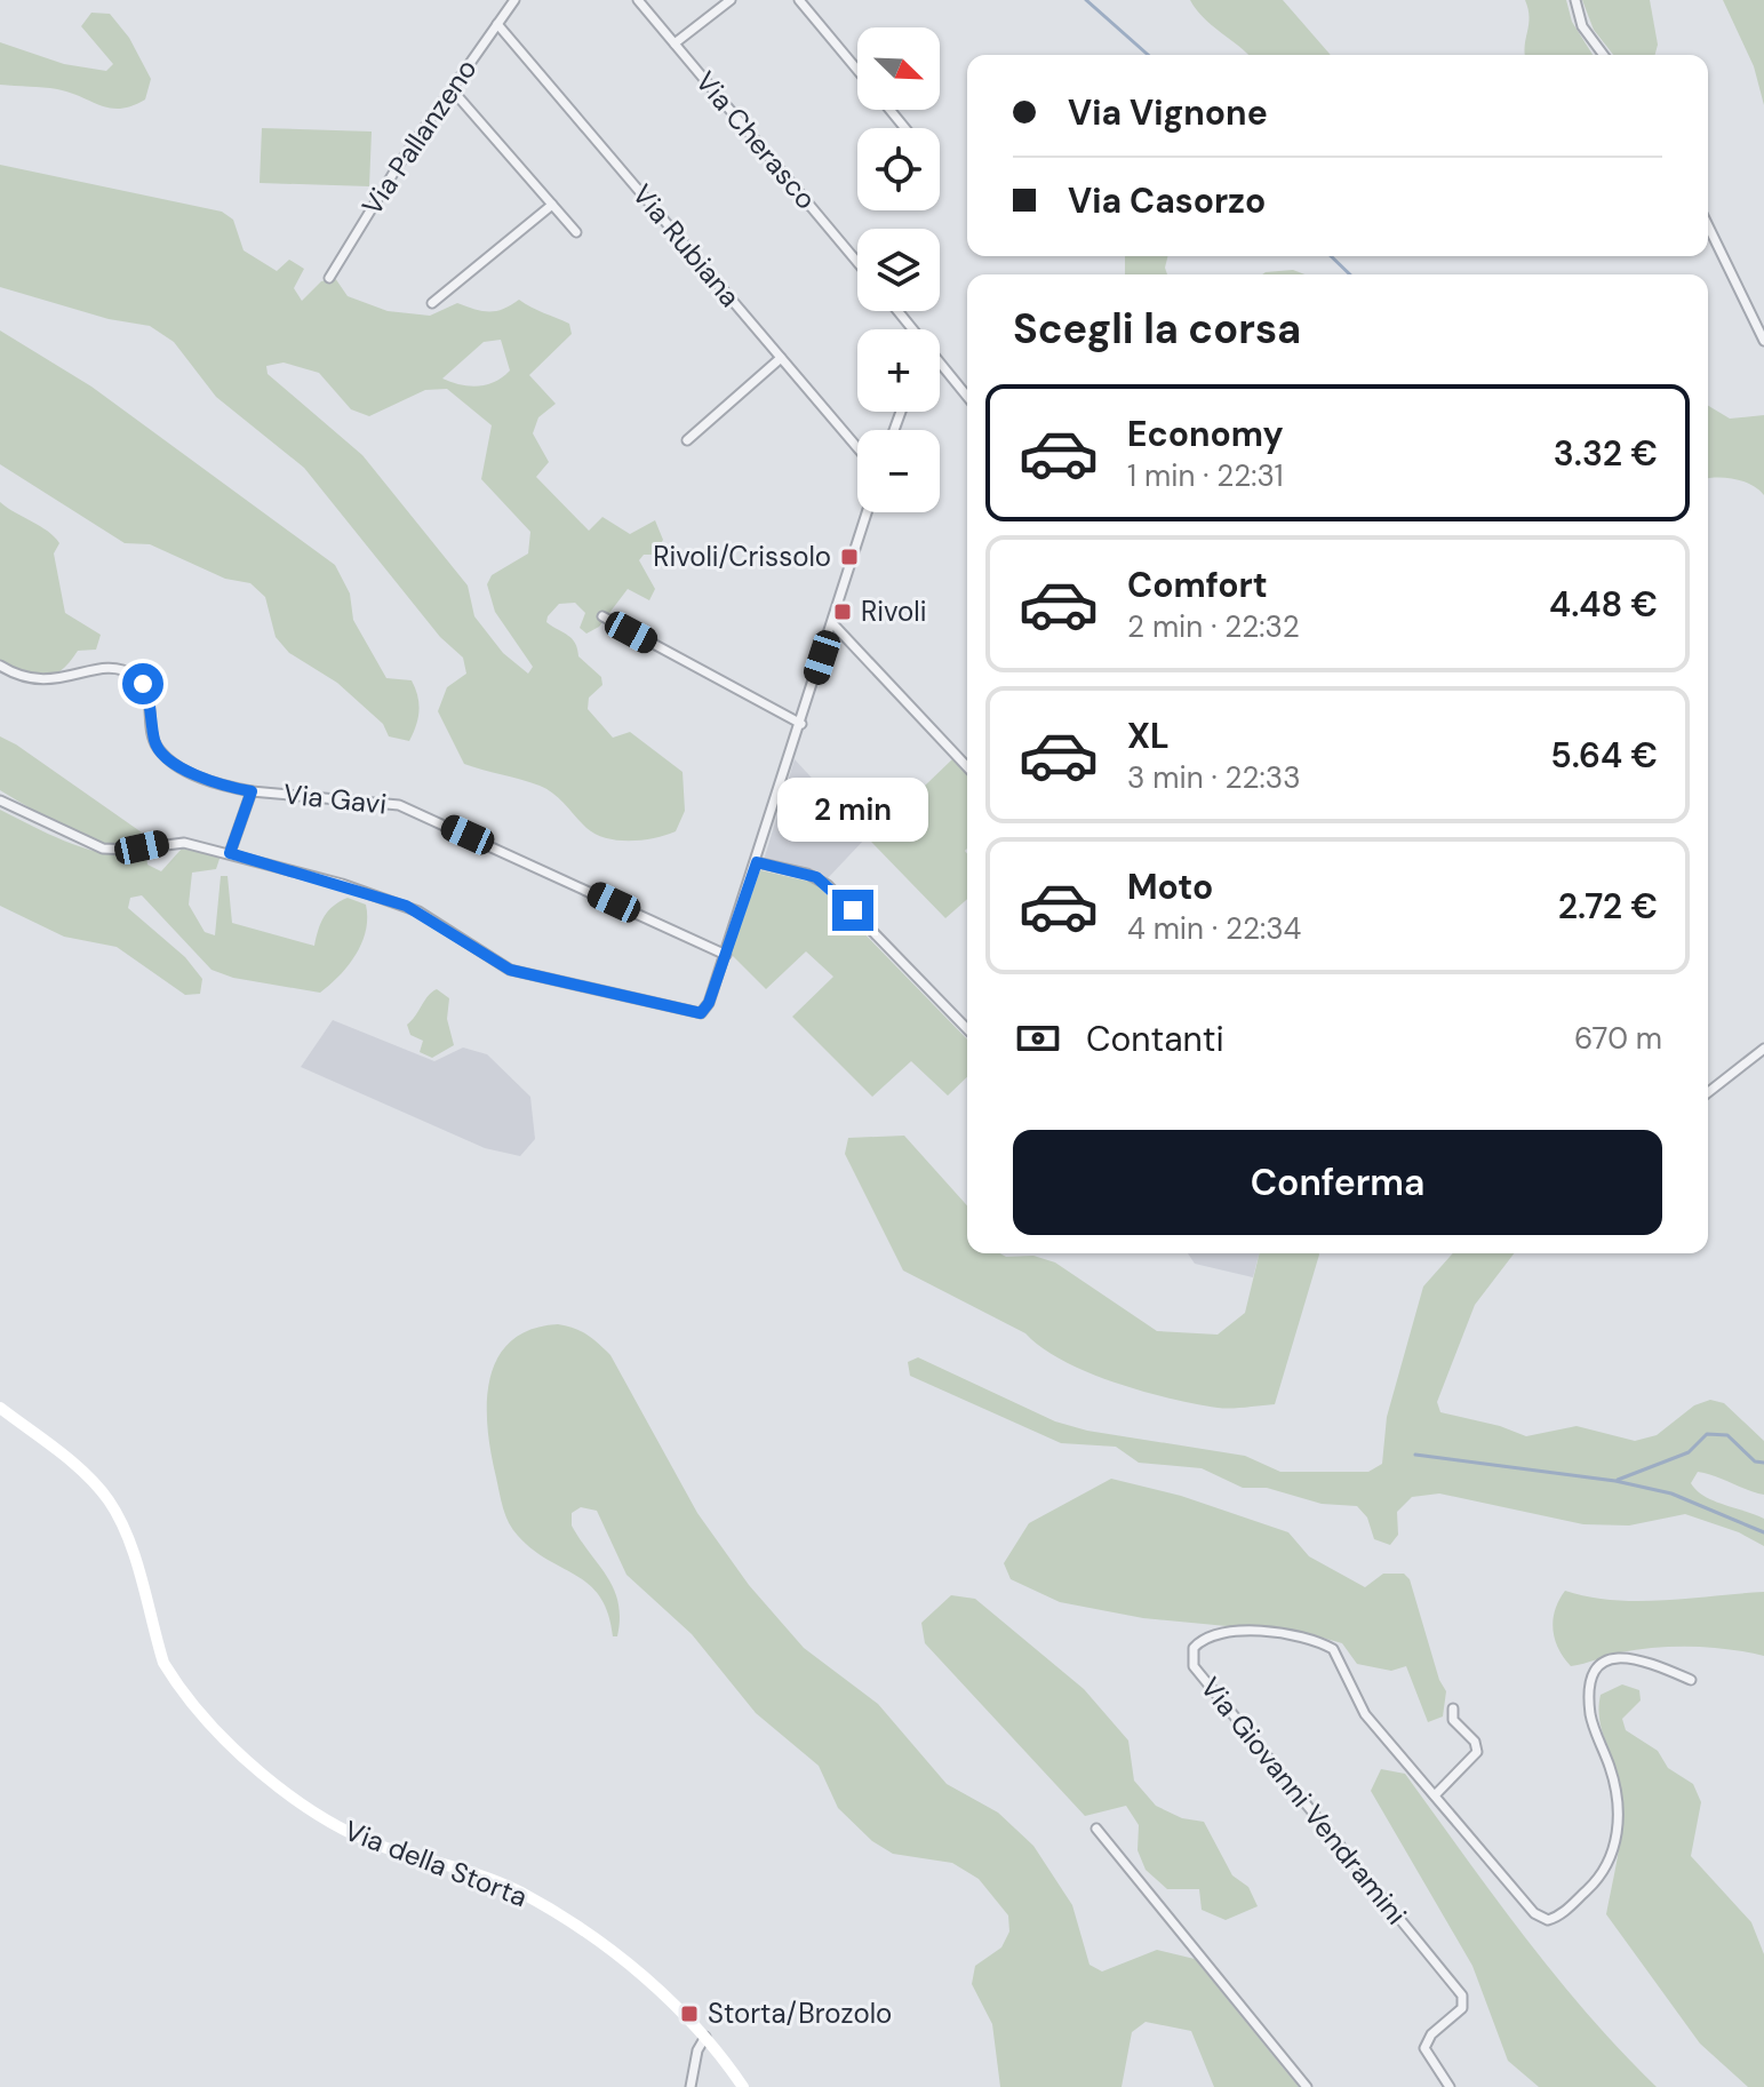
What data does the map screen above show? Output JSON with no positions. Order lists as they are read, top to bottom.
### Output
{
  "streets": {
    "main road": ["Via della Storta"],
    "street": [
      "Via Pallanzeno",
      "Via Cherasco",
      "Via Rubiana",
      "Via Gavi",
      "Via Giovanni Vendramini"
    ]
  },
  "crossings": [
    ["Via Pallanzeno", "Via Rubiana"]
  ],
  "places": {
    "transit": ["Rivoli/Crissolo", "Rivoli", "Storta/Brozolo"]
  },
  "north": "bottom right",
  "page": {
    "map_buttons": ["+", "−"],
    "banner": ["Via Vignone", "Via Casorzo"],
    "heading": "Scegli la corsa",
    "list": [
      {
        "name": "Economy",
        "note": "1 min · 22:31",
        "value": "3.32 €"
      },
      {
        "name": "Comfort",
        "note": "2 min · 22:32",
        "value": "4.48 €"
      },
      {
        "name": "XL",
        "note": "3 min · 22:33",
        "value": "5.64 €"
      },
      {
        "name": "Moto",
        "note": "4 min · 22:34",
        "value": "2.72 €"
      }
    ],
    "bubble": "2 min",
    "pay": ["Contanti", "670 m"],
    "buttons": "Conferma"
  }
}
